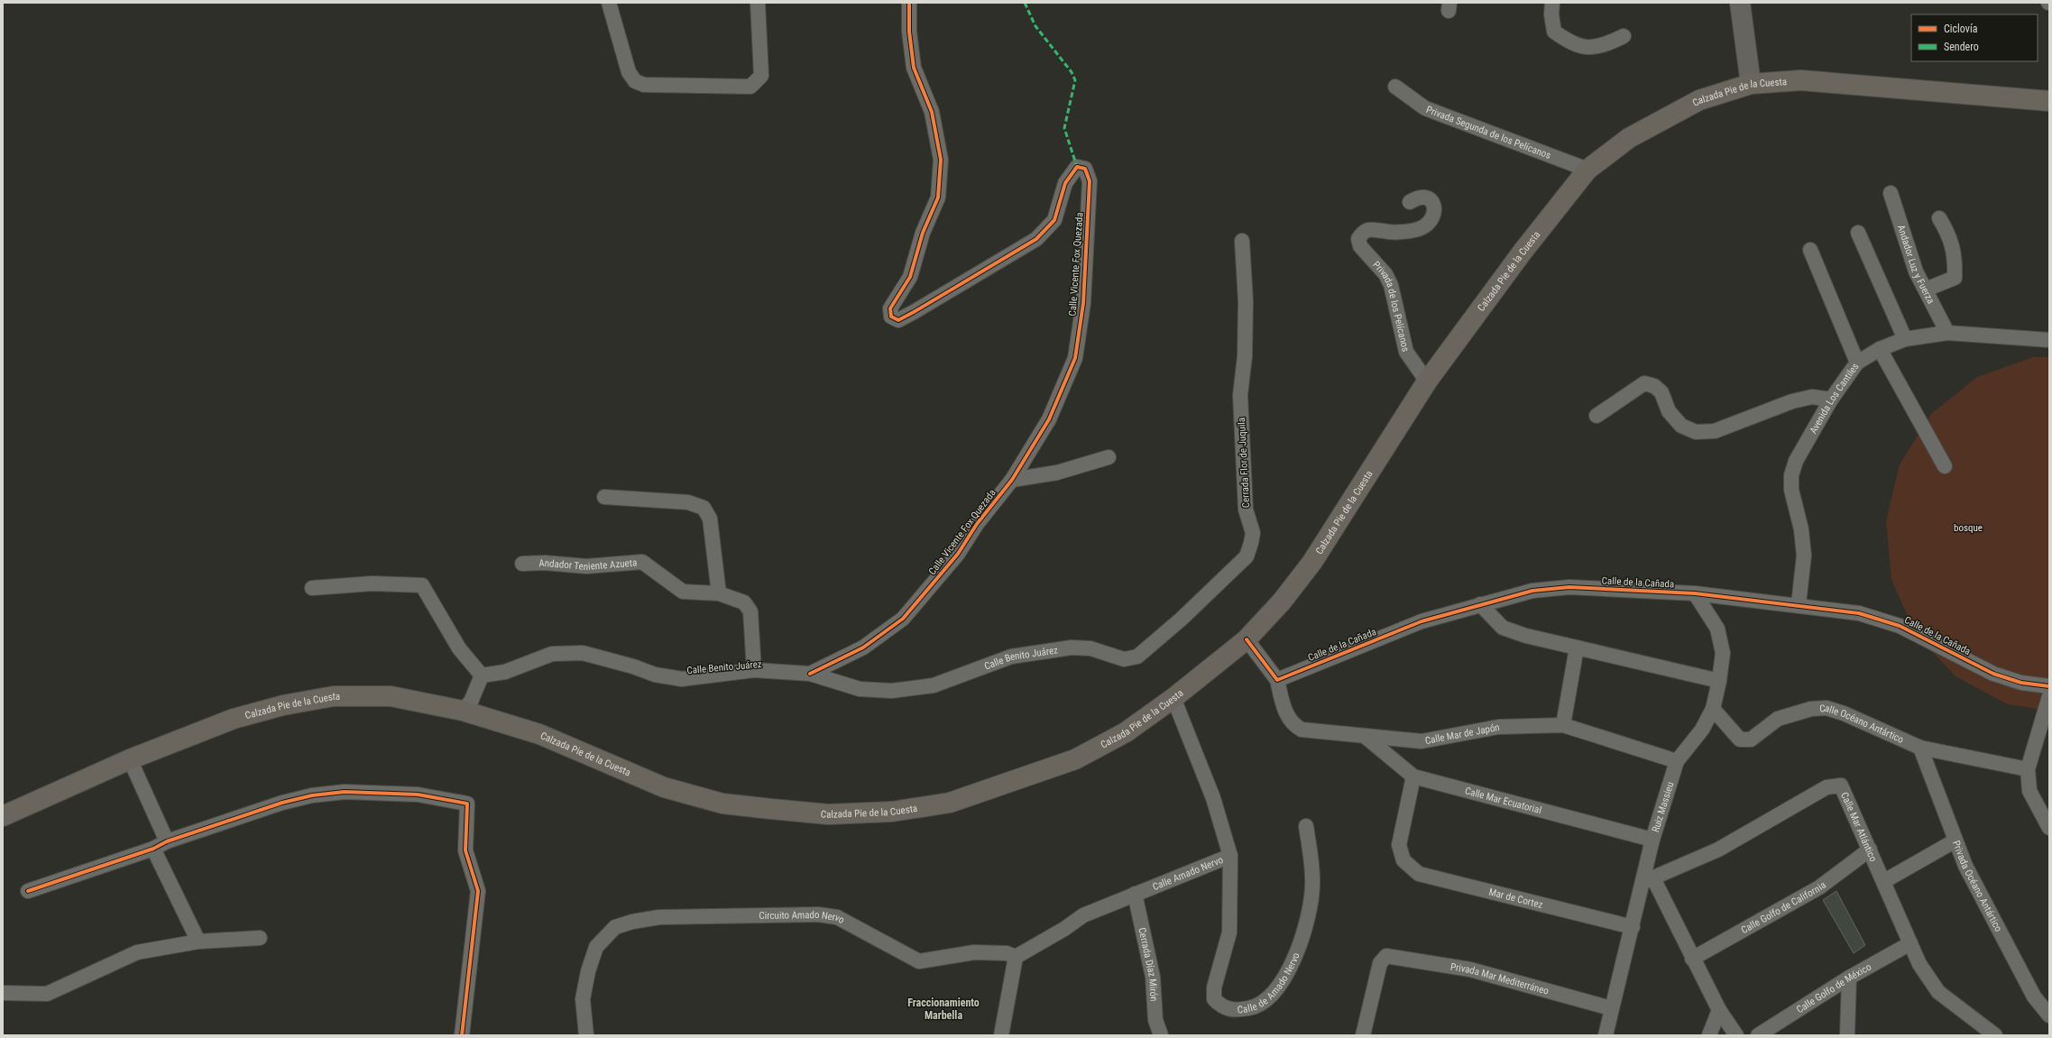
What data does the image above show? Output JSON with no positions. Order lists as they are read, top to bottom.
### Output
{
  "streets": {
    "main road": ["Calzada Pie de la Cuesta"],
    "street": [
      "Privada Segunda de los Pelícanos",
      "Andador Luz y Fuerza",
      "Calle Vicente Fox Quezada",
      "Privada de los Pelícanos",
      "Avenida Los Cantiles",
      "Cerrada Flor de Juquila",
      "Andador Teniente Azueta",
      "Calle de la Cañada",
      "Calle Benito Juárez",
      "Calle Océano Antártico",
      "Calle Mar de Japón",
      "Calle Mar Ecuatorial",
      "Ruiz Massieu",
      "Calle Mar Atlántico",
      "Calle Amado Nervo",
      "Privada Océano Antártico",
      "Mar de Cortez",
      "Calle Golfo de California",
      "Circuito Amado Nervo",
      "Cerrada Díaz Mirón",
      "Calle de Amado Nervo",
      "Privada Mar Mediterráneo",
      "Calle Golfo de México"
    ]
  },
  "crossings": [
    ["Calzada Pie de la Cuesta", "Privada Segunda de los Pelícanos"],
    ["Calzada Pie de la Cuesta", "Privada de los Pelícanos"],
    ["Calzada Pie de la Cuesta", "Calle Amado Nervo"],
    ["Andador Luz y Fuerza", "Avenida Los Cantiles"],
    ["Calle Vicente Fox Quezada", "Calle Benito Juárez"],
    ["Avenida Los Cantiles", "Calle de la Cañada"],
    ["Cerrada Flor de Juquila", "Calle Benito Juárez"],
    ["Andador Teniente Azueta", "Calle Benito Juárez"],
    ["Calle de la Cañada", "Calle Mar de Japón"],
    ["Calle de la Cañada", "Ruiz Massieu"],
    ["Calle Océano Antártico", "Ruiz Massieu"],
    ["Calle Océano Antártico", "Privada Océano Antártico"],
    ["Calle Mar de Japón", "Calle Mar Ecuatorial"],
    ["Calle Mar de Japón", "Ruiz Massieu"],
    ["Calle Mar Ecuatorial", "Ruiz Massieu"],
    ["Calle Mar Ecuatorial", "Mar de Cortez"],
    ["Ruiz Massieu", "Calle Mar Atlántico"],
    ["Ruiz Massieu", "Mar de Cortez"],
    ["Ruiz Massieu", "Privada Mar Mediterráneo"],
    ["Calle Mar Atlántico", "Calle Golfo de California"],
    ["Calle Mar Atlántico", "Calle Golfo de México"],
    ["Calle Amado Nervo", "Circuito Amado Nervo"],
    ["Calle Amado Nervo", "Cerrada Díaz Mirón"],
    ["Calle Amado Nervo", "Calle de Amado Nervo"]
  ],
  "districts": ["Fraccionamiento Marbella"],
  "parks": ["bosque"],
  "legend": ["Ciclovía", "Sendero"]
}
